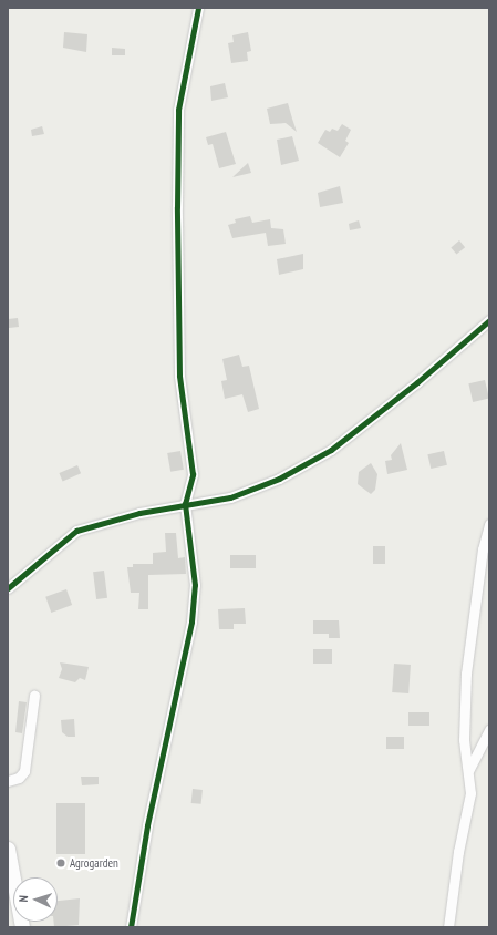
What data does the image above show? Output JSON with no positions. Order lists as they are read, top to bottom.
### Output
{
  "places": ["Agrogarden"],
  "north": "left"
}
